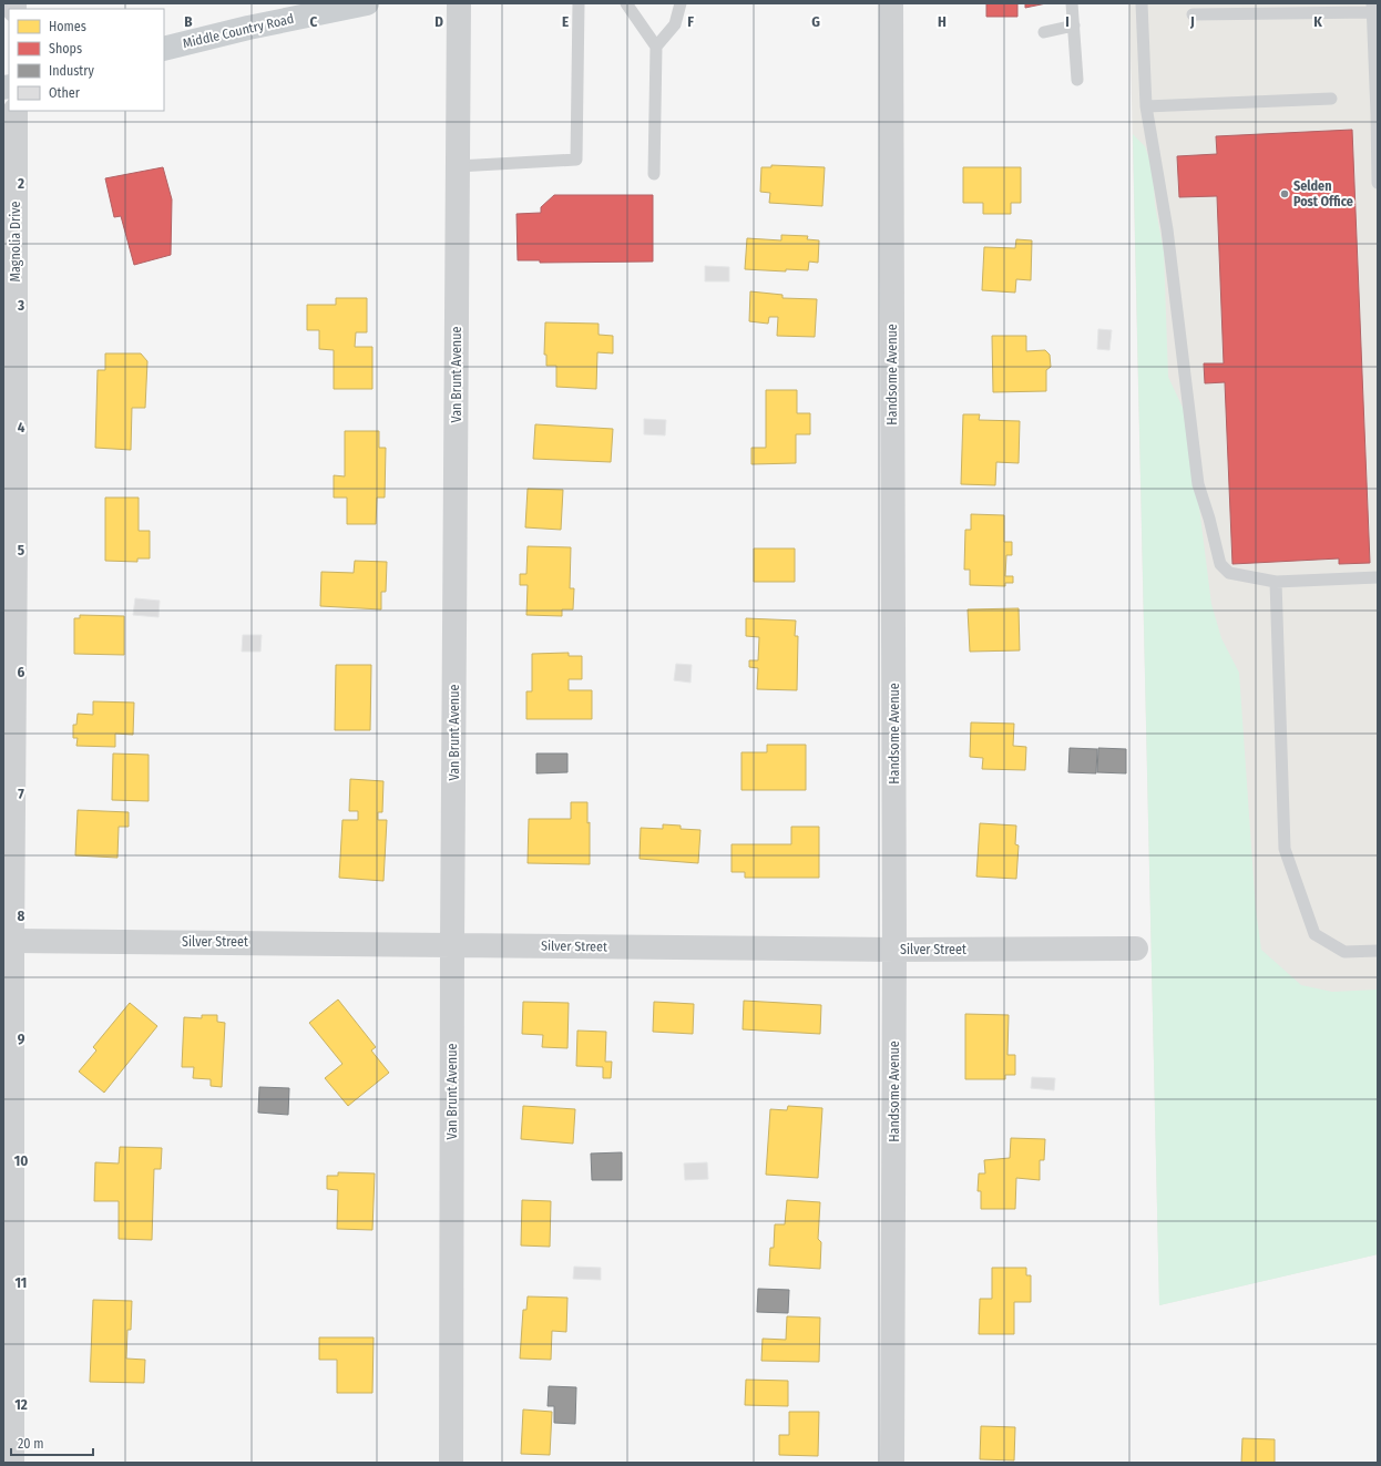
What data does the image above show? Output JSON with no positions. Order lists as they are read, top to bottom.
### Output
{
  "streets": {
    "main road": ["Middle Country Road"],
    "street": [
      "Magnolia Drive",
      "Van Brunt Avenue",
      "Handsome Avenue",
      "Silver Street"
    ]
  },
  "crossings": [
    ["Magnolia Drive", "Silver Street"],
    ["Van Brunt Avenue", "Silver Street"],
    ["Handsome Avenue", "Silver Street"]
  ],
  "places": ["Selden Post Office"],
  "legend": [
    "Homes",
    "Shops",
    "Industry",
    "Other"
  ],
  "scale_bar": "20 m",
  "grid": {
    "columns": [
      "B",
      "C",
      "D",
      "E",
      "F",
      "G",
      "H",
      "I",
      "J",
      "K"
    ],
    "rows": [
      "2",
      "3",
      "4",
      "5",
      "6",
      "7",
      "8",
      "9",
      "10",
      "11",
      "12"
    ]
  }
}
